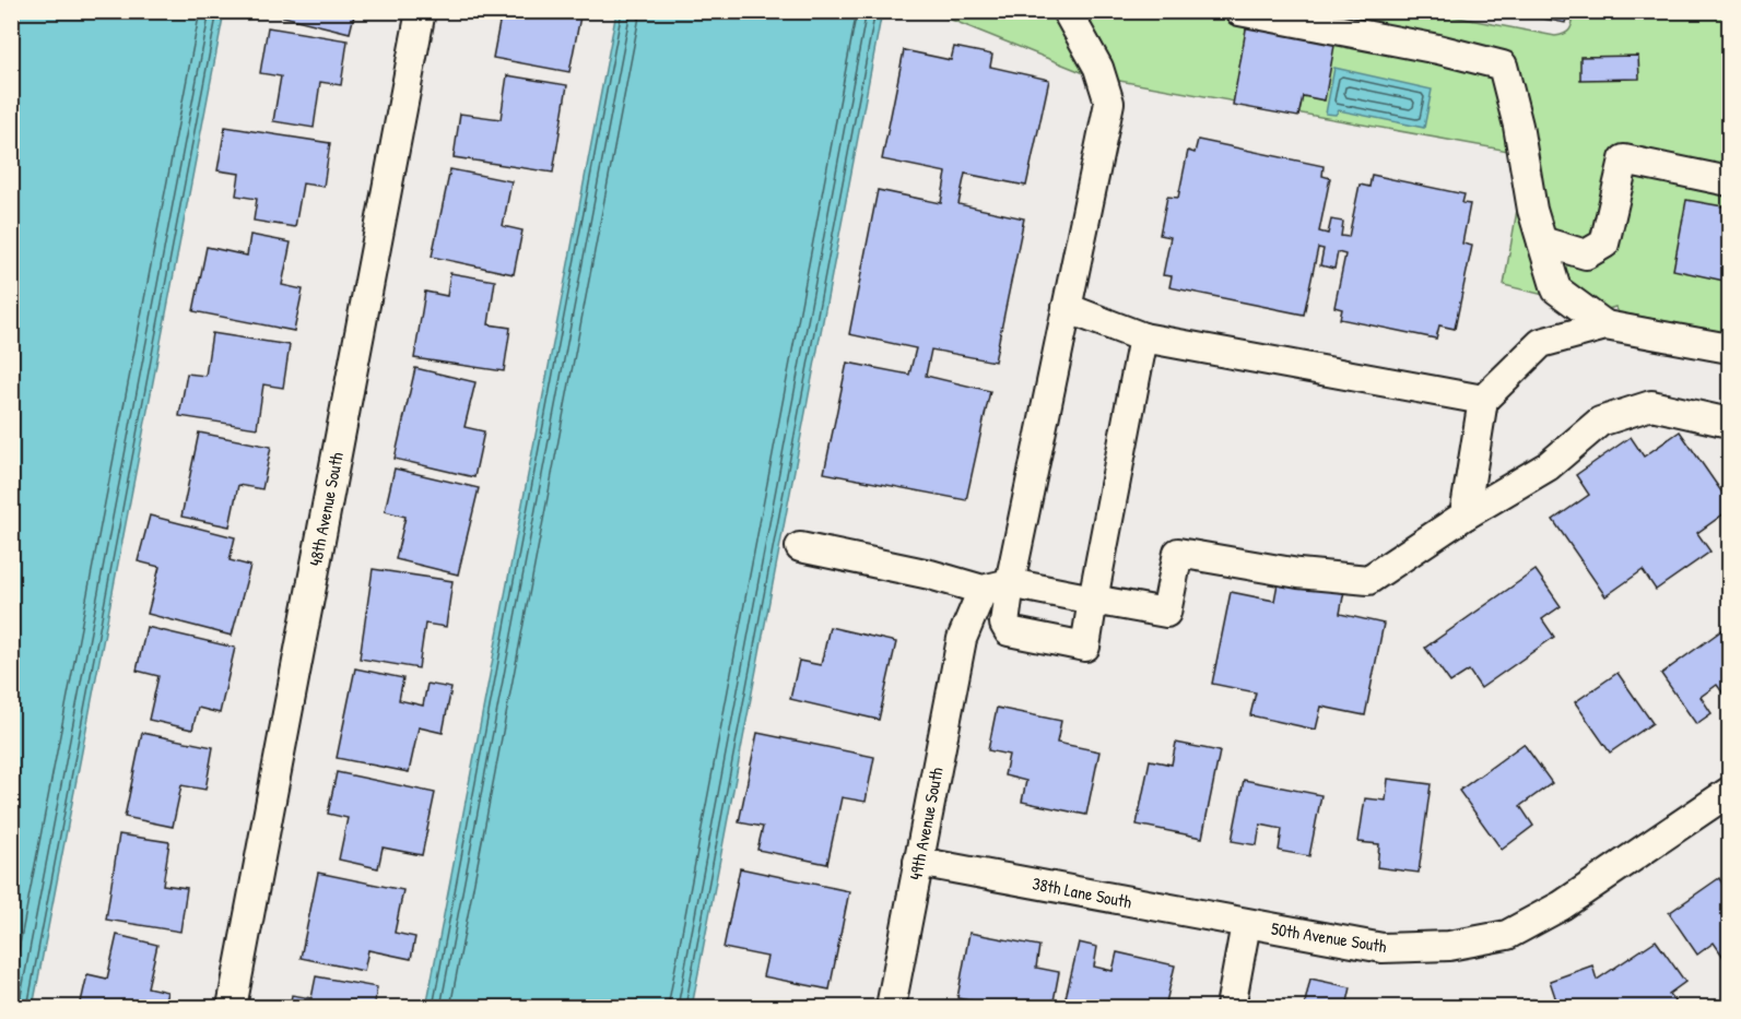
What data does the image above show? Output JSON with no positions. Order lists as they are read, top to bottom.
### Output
{
  "streets": {
    "street": [
      "48th Avenue South",
      "49th Avenue South",
      "38th Lane South",
      "50th Avenue South"
    ]
  },
  "crossings": [
    ["49th Avenue South", "38th Lane South"],
    ["38th Lane South", "50th Avenue South"]
  ]
}
